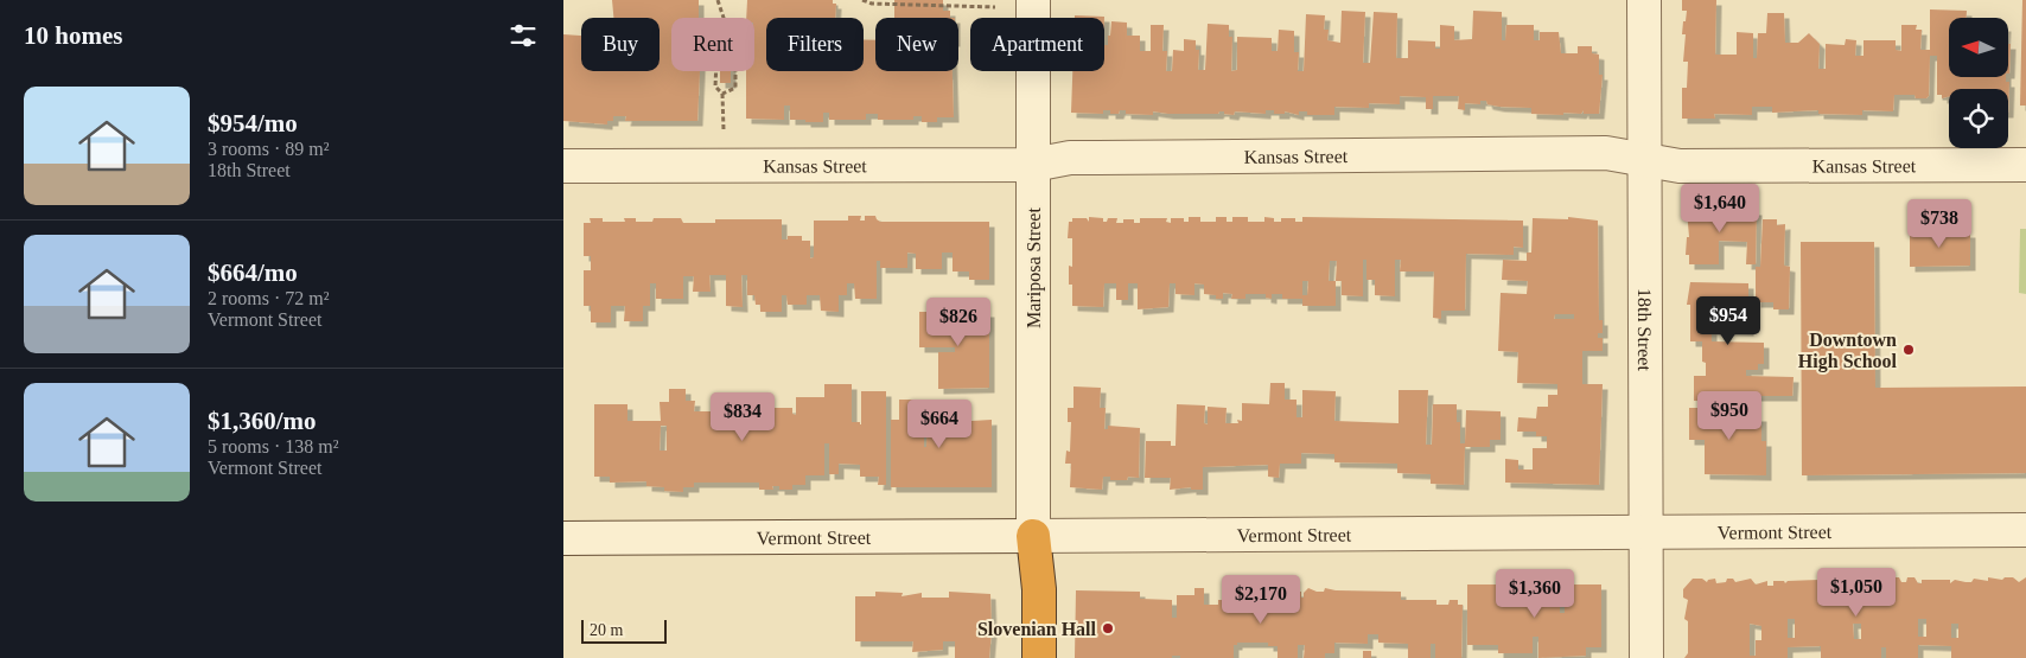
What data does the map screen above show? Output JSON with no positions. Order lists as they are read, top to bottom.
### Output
{
  "streets": {
    "street": [
      "Kansas Street",
      "Mariposa Street",
      "18th Street",
      "Vermont Street"
    ]
  },
  "crossings": [
    ["Kansas Street", "Mariposa Street"],
    ["Kansas Street", "18th Street"],
    ["Mariposa Street", "Vermont Street"],
    ["18th Street", "Vermont Street"]
  ],
  "places": ["Downtown High School", "Slovenian Hall"],
  "scale_bar": "20 m",
  "north": "left",
  "page": {
    "heading": "10 homes",
    "chip": [
      "Buy",
      "Rent",
      "Filters",
      "New",
      "Apartment"
    ],
    "list": [
      {
        "name": "$954/mo",
        "note": "3 rooms · 89 m² · 18th Street"
      },
      {
        "name": "$664/mo",
        "note": "2 rooms · 72 m² · Vermont Street"
      },
      {
        "name": "$1,360/mo",
        "note": "5 rooms · 138 m² · Vermont Street"
      }
    ],
    "price": [
      "$1,640",
      "$738",
      "$954",
      "$826",
      "$950",
      "$834",
      "$664",
      "$1,050",
      "$1,360",
      "$2,170"
    ],
    "scale": "20 m"
  }
}
